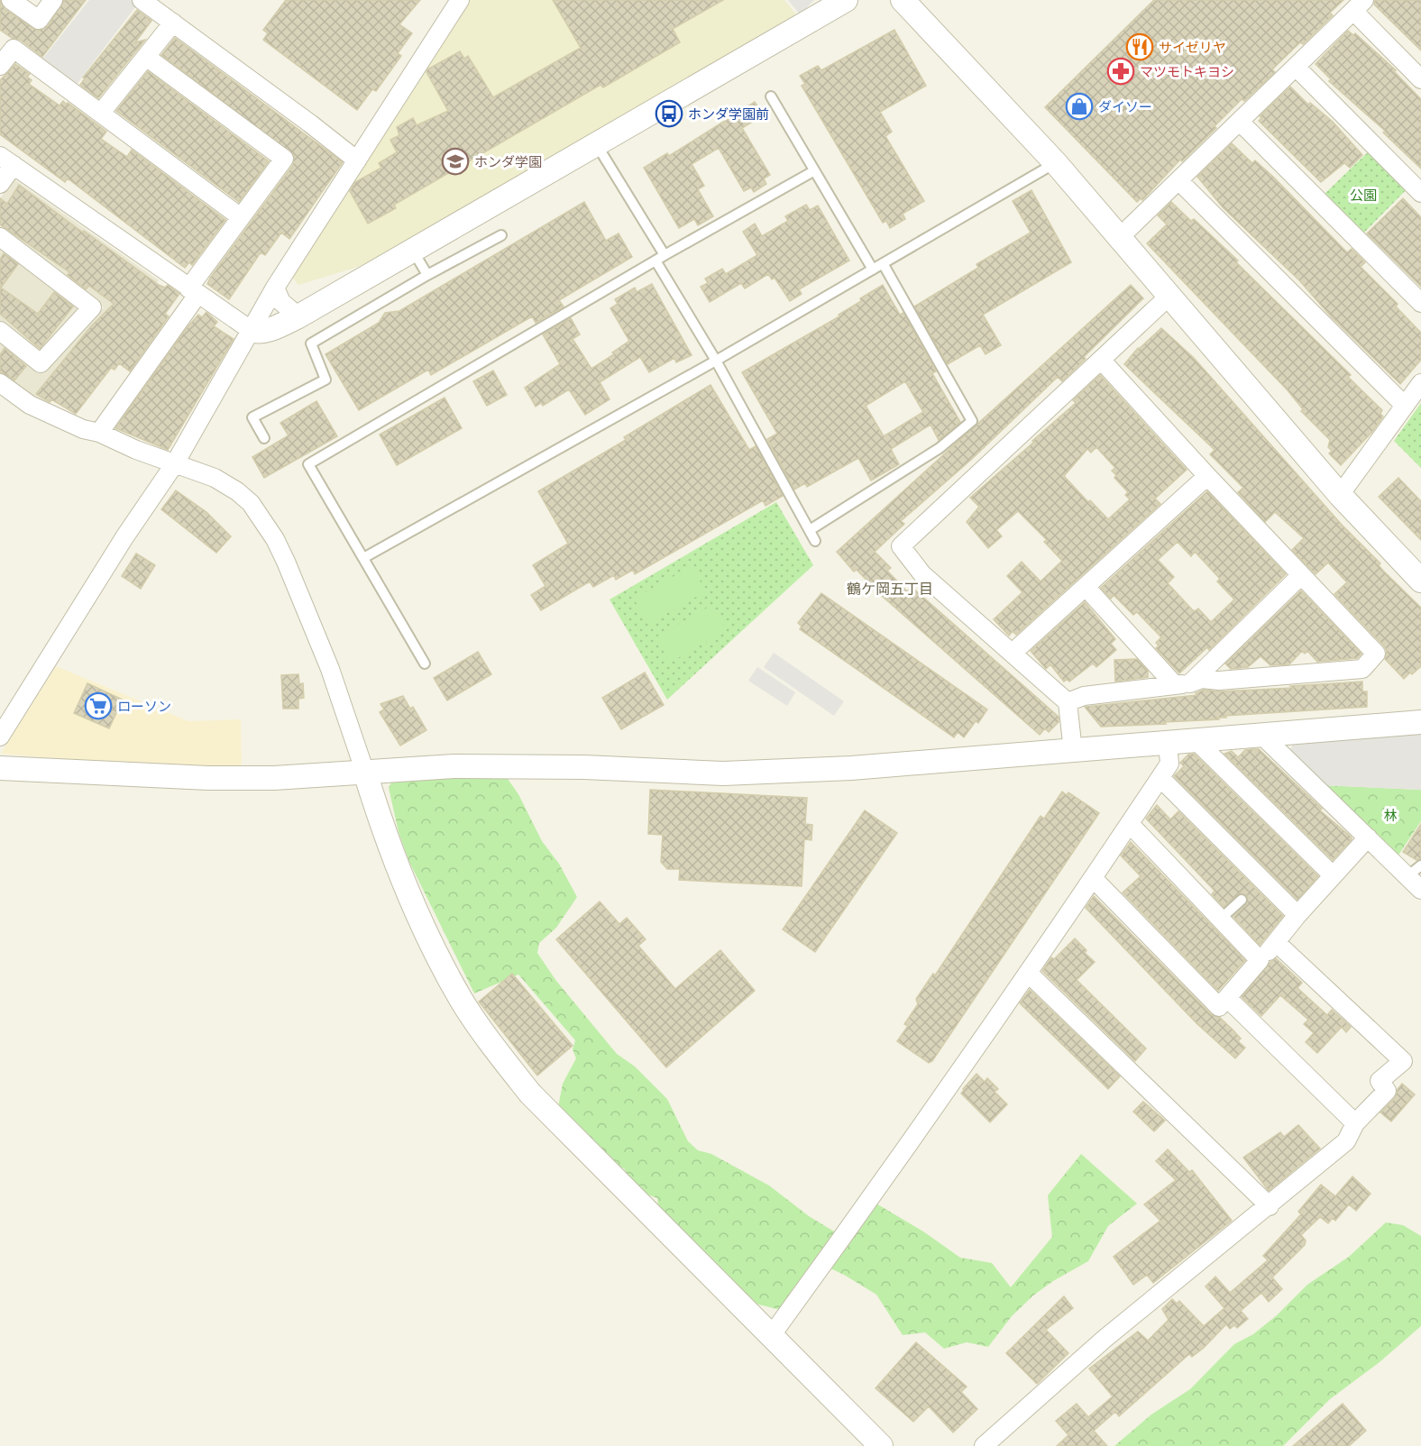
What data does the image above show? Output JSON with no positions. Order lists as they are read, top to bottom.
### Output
{
  "districts": ["鶴ケ岡五丁目"],
  "parks": ["公園", "林"],
  "places": {
    "restaurant": ["サイゼリヤ"],
    "pharmacy": ["マツモトキヨシ"],
    "shop": ["ダイソー"],
    "bus stop": ["ホンダ学園前"],
    "school or university": ["ホンダ学園"],
    "supermarket": ["ローソン"]
  }
}
